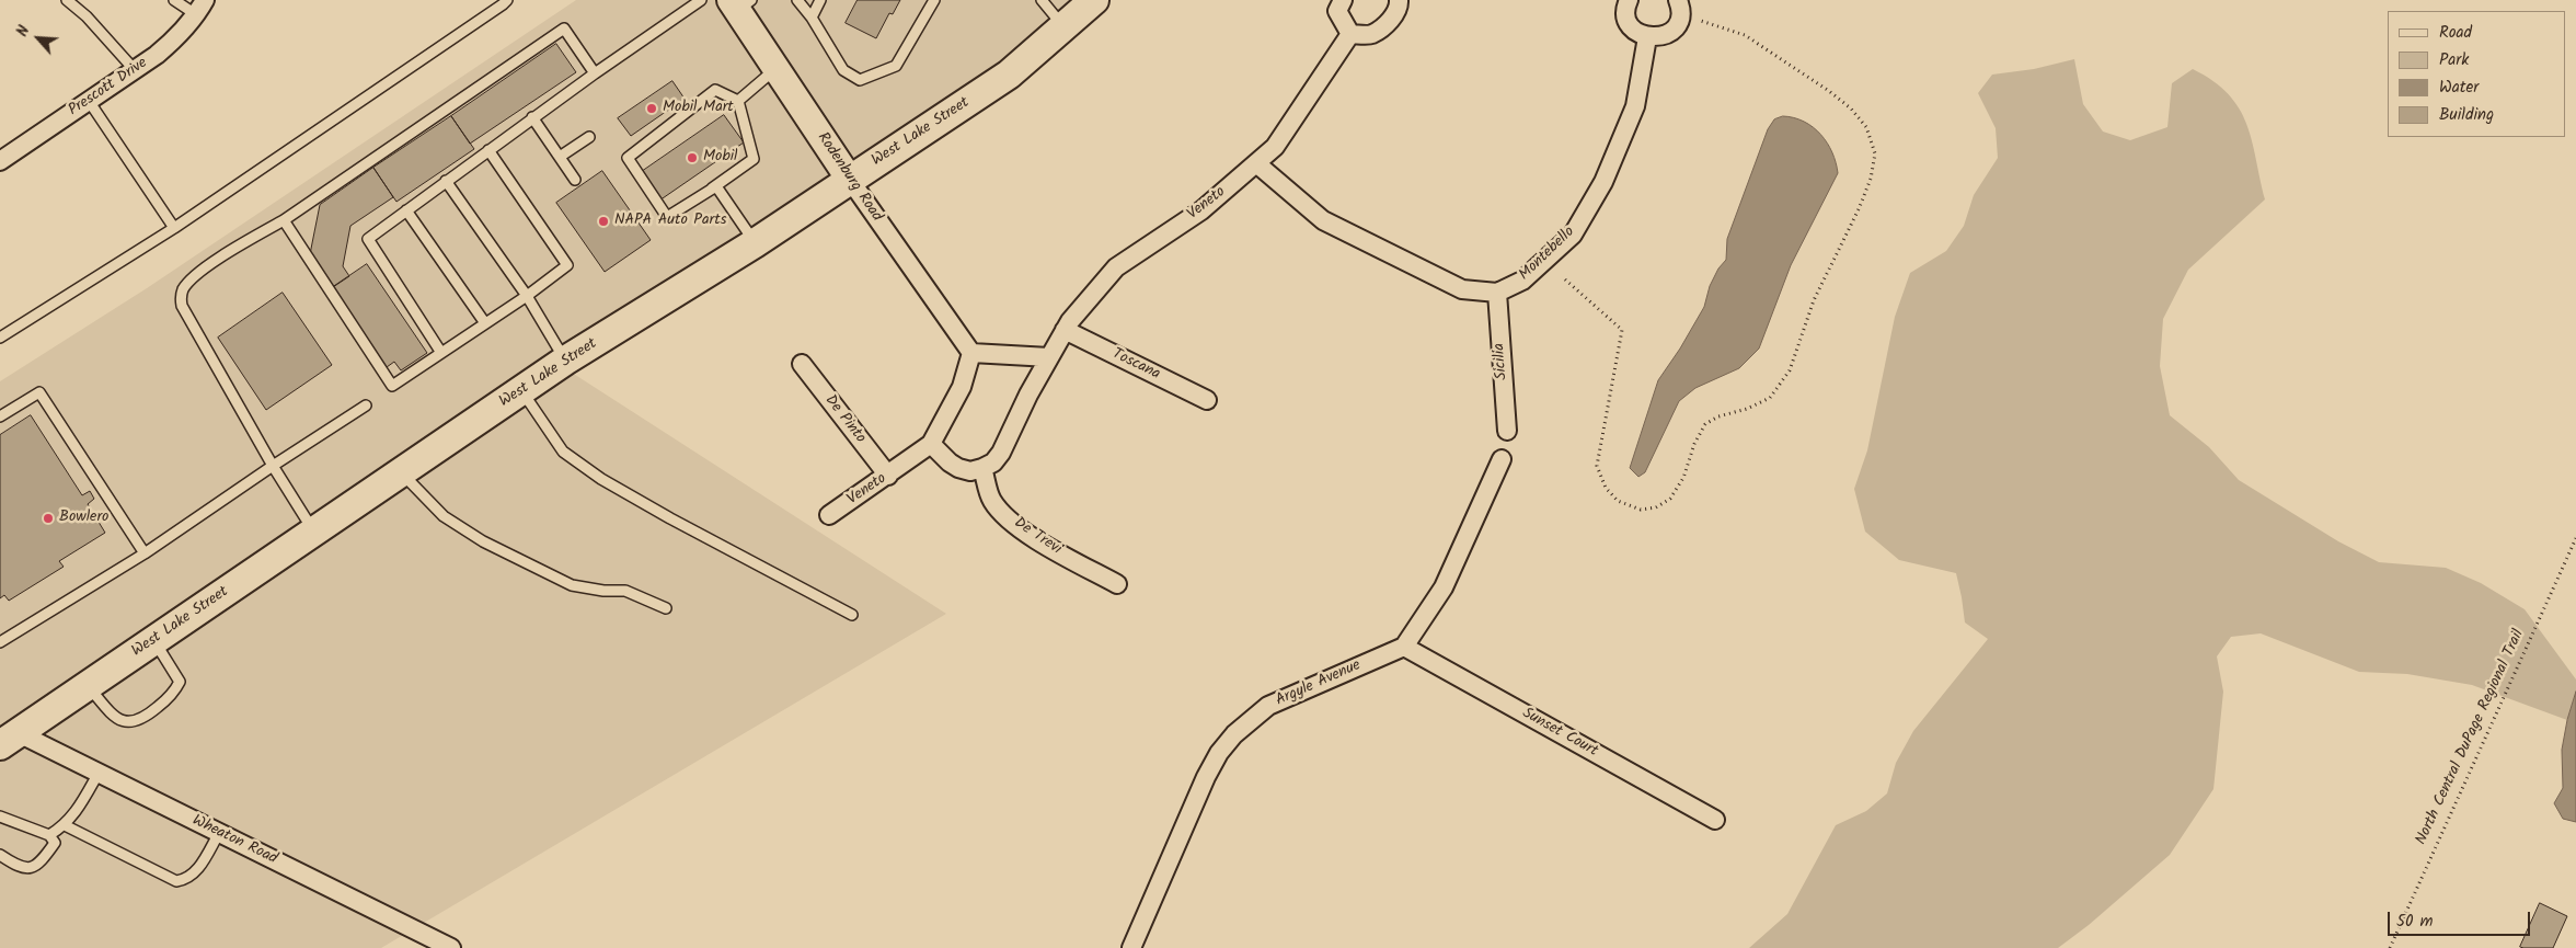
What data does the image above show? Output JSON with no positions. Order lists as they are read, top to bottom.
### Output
{
  "streets": {
    "main road": ["West Lake Street"],
    "street": [
      "Prescott Drive",
      "Rodenburg Road",
      "Veneto",
      "Montebello",
      "Sicilia",
      "Toscana",
      "De Pinto",
      "De Trevi",
      "Argyle Avenue",
      "Sunset Court",
      "Wheaton Road"
    ],
    "path": ["North Central DuPage Regional Trail"]
  },
  "crossings": [
    ["West Lake Street", "Rodenburg Road"],
    ["West Lake Street", "Wheaton Road"],
    ["Rodenburg Road", "Veneto"],
    ["Veneto", "Montebello"],
    ["Veneto", "Toscana"],
    ["Veneto", "De Pinto"],
    ["Veneto", "De Trevi"],
    ["Montebello", "Sicilia"],
    ["Argyle Avenue", "Sunset Court"]
  ],
  "places": [
    "Mobil Mart",
    "Mobil",
    "NAPA Auto Parts",
    "Bowlero"
  ],
  "legend": [
    "Road",
    "Park",
    "Water",
    "Building"
  ],
  "scale_bar": "50 m",
  "north": "top left"
}
